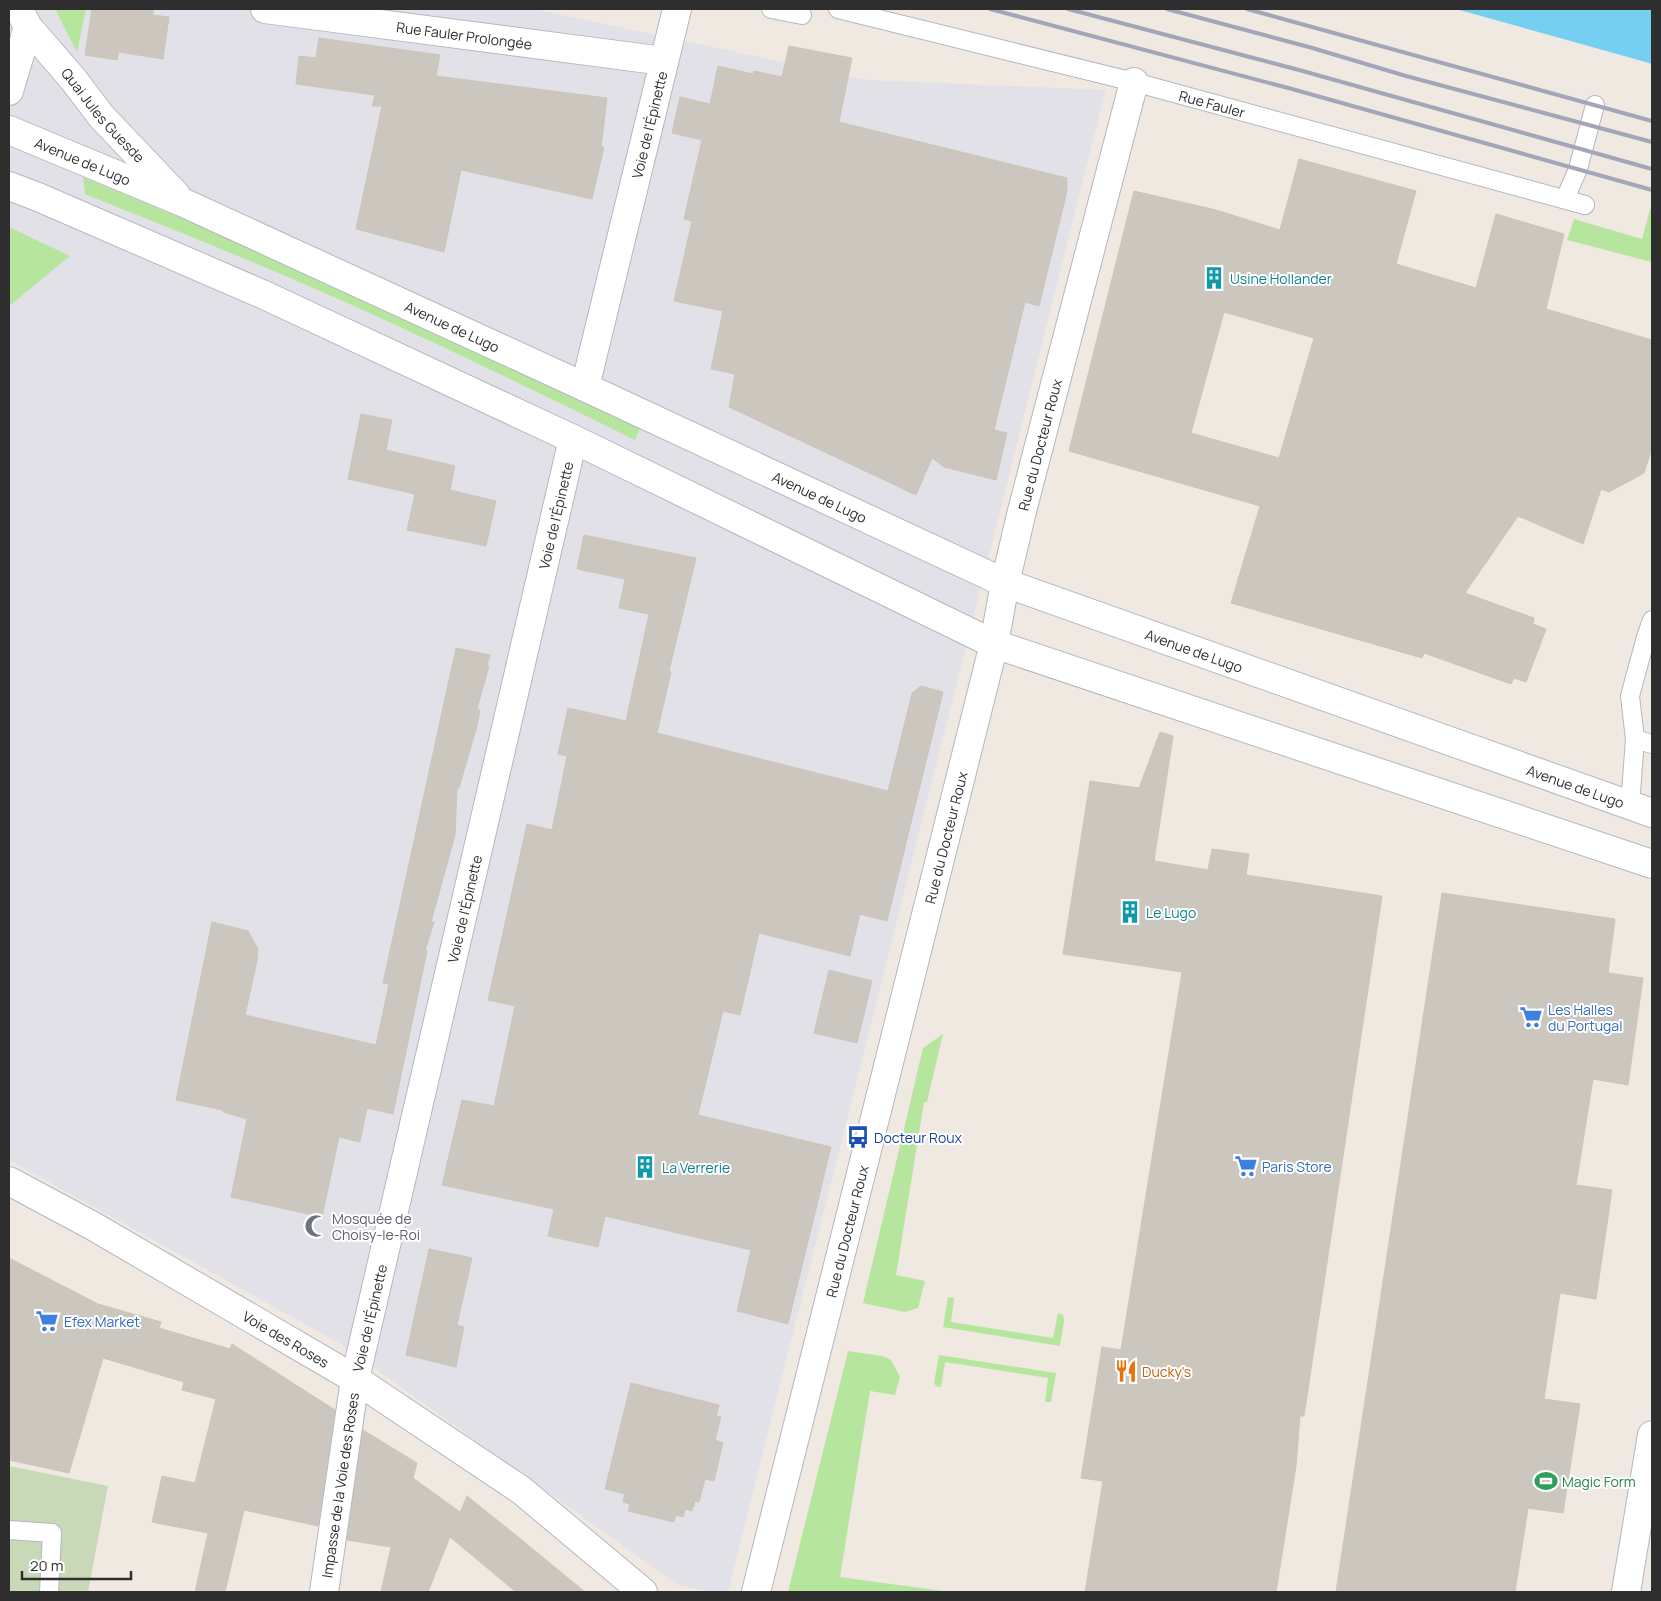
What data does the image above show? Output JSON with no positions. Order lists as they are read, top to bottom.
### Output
{
  "streets": {
    "street": [
      "Rue Fauler Prolongée",
      "Quai Jules Guesde",
      "Voie de l'Épinette",
      "Avenue de Lugo",
      "Rue du Docteur Roux",
      "Voie des Roses",
      "Impasse de la Voie des Roses"
    ],
    "lane": ["Rue Fauler"]
  },
  "crossings": [
    ["Rue Fauler Prolongée", "Voie de l'Épinette"],
    ["Rue Fauler", "Rue du Docteur Roux"],
    ["Quai Jules Guesde", "Avenue de Lugo"],
    ["Voie de l'Épinette", "Avenue de Lugo"],
    ["Voie de l'Épinette", "Voie des Roses"],
    ["Voie de l'Épinette", "Impasse de la Voie des Roses"],
    ["Avenue de Lugo", "Rue du Docteur Roux"],
    ["Voie des Roses", "Impasse de la Voie des Roses"]
  ],
  "places": {
    "building": ["Usine Hollander", "Le Lugo", "La Verrerie"],
    "supermarket": ["Les Halles du Portugal", "Paris Store", "Efex Market"],
    "bus stop": ["Docteur Roux"],
    "mosque": ["Mosquée de Choisy-le-Roi"],
    "restaurant": ["Ducky's"],
    "sports": ["Magic Form"]
  },
  "scale_bar": "20 m"
}
